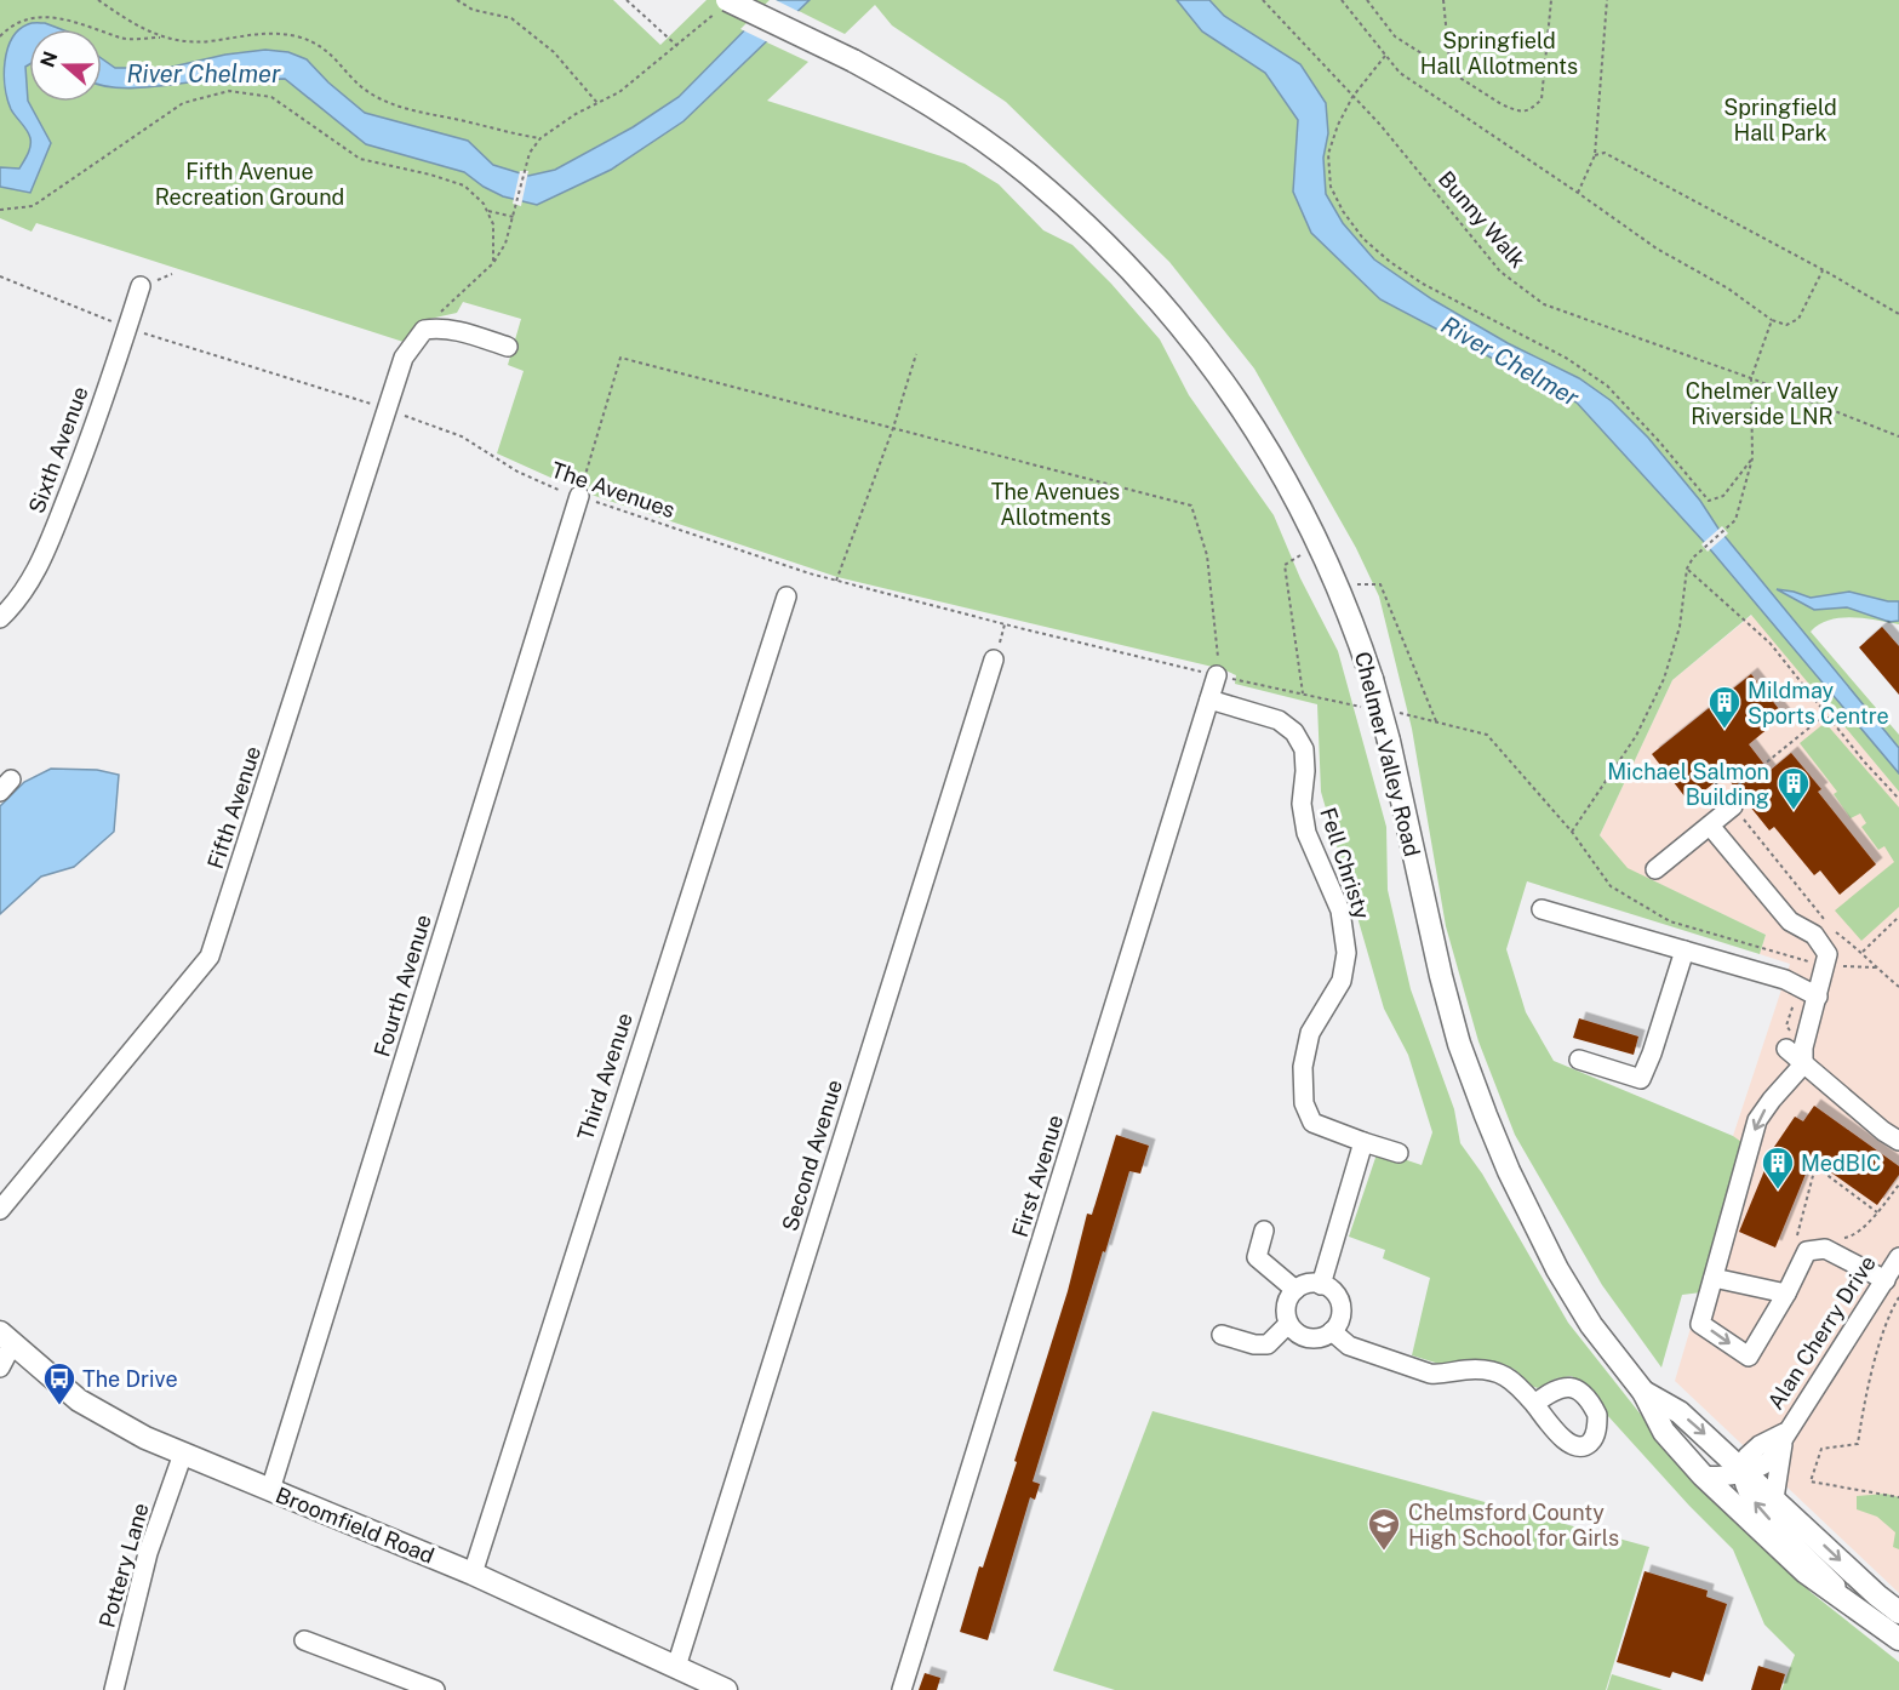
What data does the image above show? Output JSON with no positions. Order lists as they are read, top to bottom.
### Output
{
  "streets": {
    "main road": ["Chelmer Valley Road", "Broomfield Road"],
    "street": [
      "Sixth Avenue",
      "Fifth Avenue",
      "Fell Christy",
      "Fourth Avenue",
      "Third Avenue",
      "Second Avenue",
      "First Avenue",
      "Alan Cherry Drive",
      "Pottery Lane"
    ],
    "path": ["Bunny Walk", "The Avenues"]
  },
  "crossings": [
    ["Sixth Avenue", "The Avenues"],
    ["The Avenues", "Fifth Avenue"],
    ["The Avenues", "Fourth Avenue"],
    ["The Avenues", "First Avenue"],
    ["Chelmer Valley Road", "Alan Cherry Drive"],
    ["Fell Christy", "First Avenue"],
    ["Fourth Avenue", "Broomfield Road"],
    ["Third Avenue", "Broomfield Road"],
    ["Second Avenue", "Broomfield Road"],
    ["Broomfield Road", "Pottery Lane"]
  ],
  "water": ["River Chelmer"],
  "parks": [
    "Springfield Hall Allotments",
    "Springfield Hall Park",
    "Fifth Avenue Recreation Ground",
    "Chelmer Valley Riverside LNR",
    "The Avenues Allotments"
  ],
  "places": {
    "building": ["Mildmay Sports Centre", "Michael Salmon Building", "MedBIC"],
    "bus stop": ["The Drive"],
    "school or university": ["Chelmsford County High School for Girls"]
  },
  "north": "left"
}
